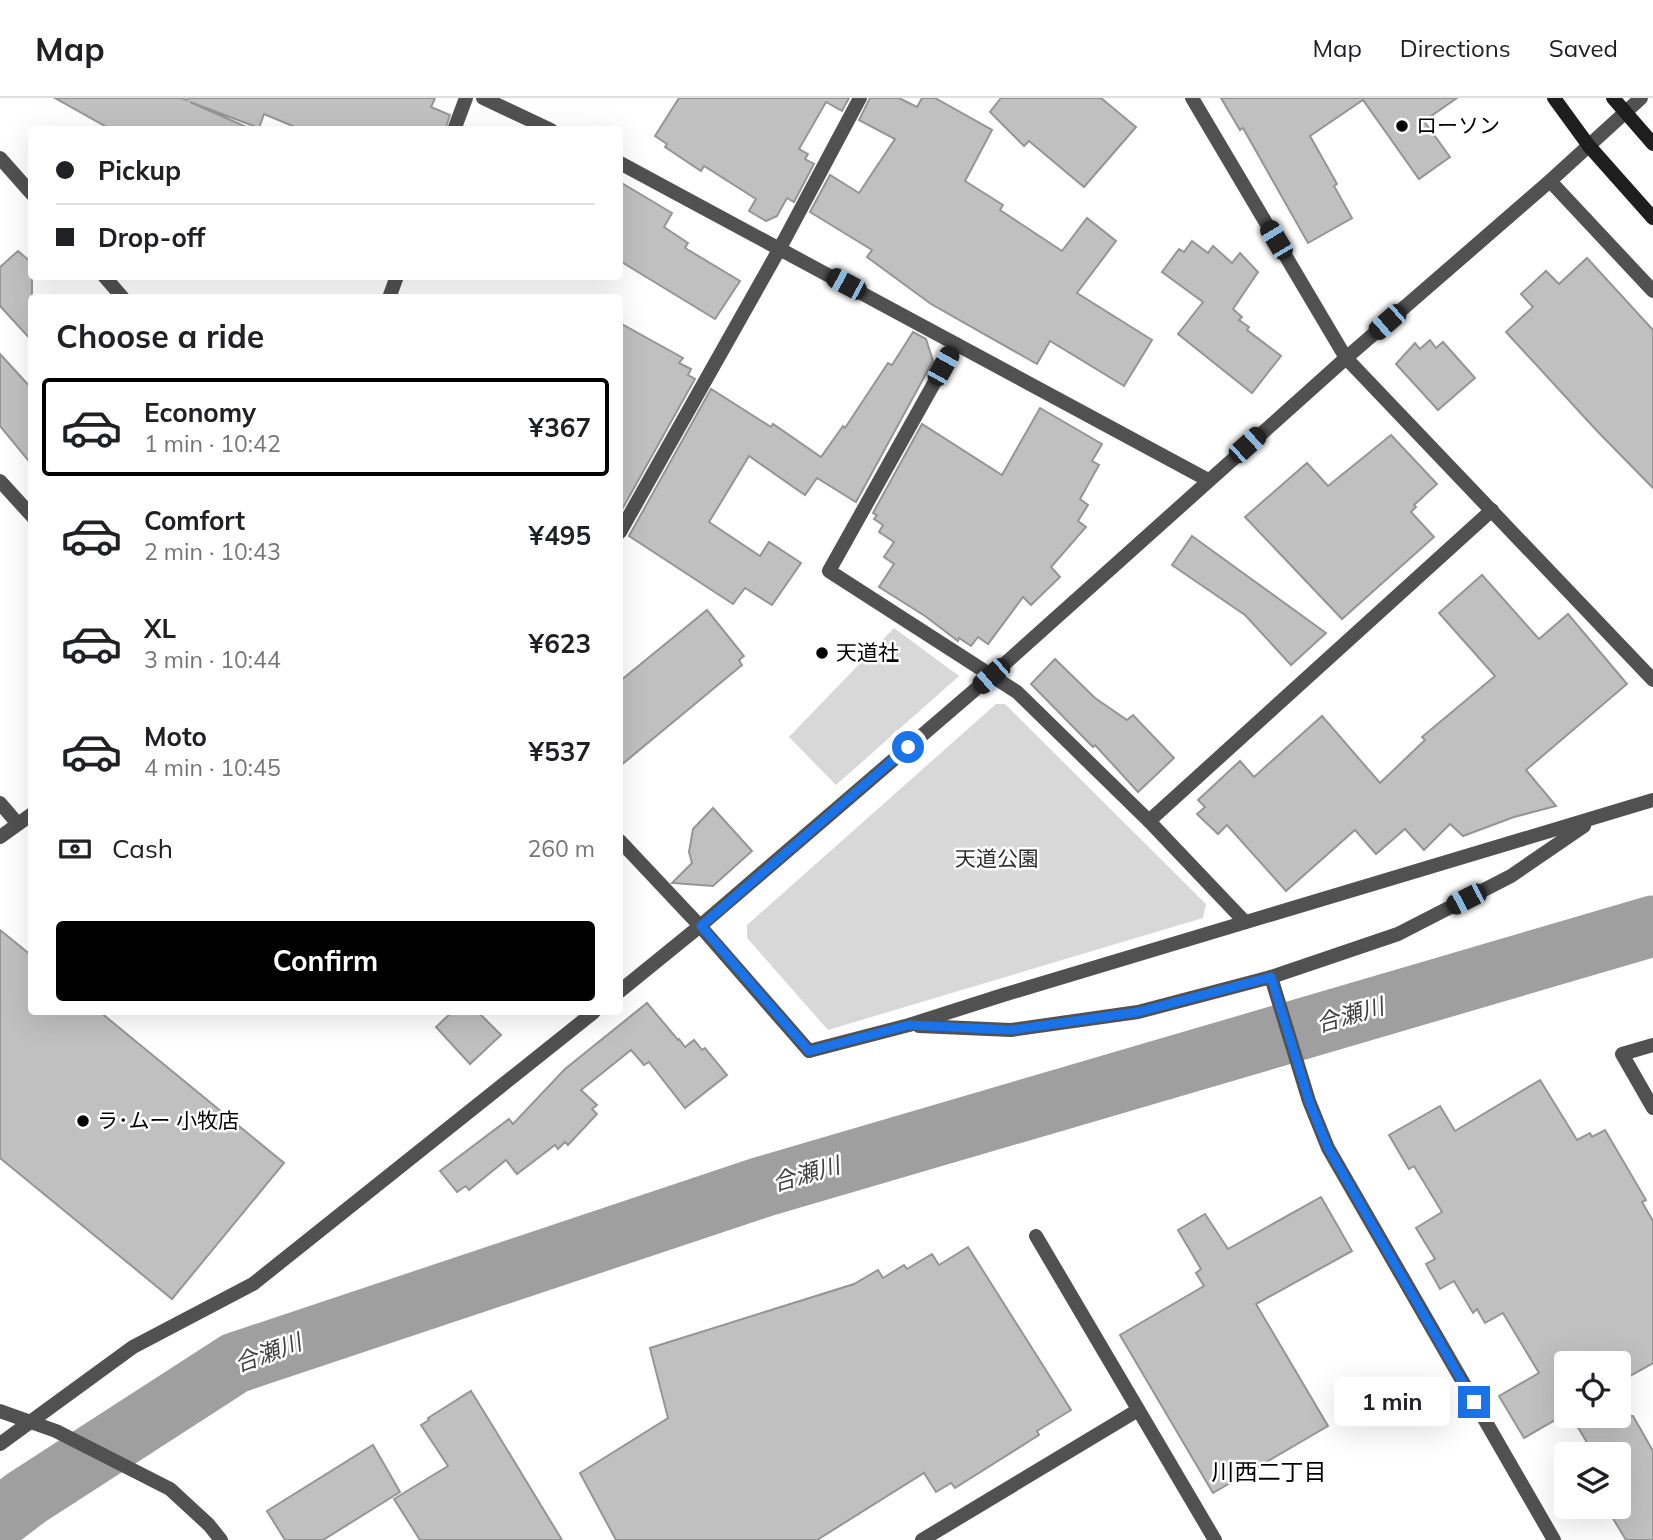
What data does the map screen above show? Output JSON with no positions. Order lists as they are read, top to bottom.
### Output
{
  "districts": ["川西二丁目"],
  "water": ["合瀬川"],
  "parks": ["天道公園"],
  "places": ["ローソン", "天道社", "ラ･ムー 小牧店"],
  "page": {
    "header": "Map",
    "nav": ["Map", "Directions", "Saved"],
    "banner": ["Pickup", "Drop-off"],
    "heading": "Choose a ride",
    "list": [
      {
        "name": "Economy",
        "note": "1 min · 10:42",
        "value": "¥367"
      },
      {
        "name": "Comfort",
        "note": "2 min · 10:43",
        "value": "¥495"
      },
      {
        "name": "XL",
        "note": "3 min · 10:44",
        "value": "¥623"
      },
      {
        "name": "Moto",
        "note": "4 min · 10:45",
        "value": "¥537"
      }
    ],
    "pay": ["Cash", "260 m"],
    "buttons": "Confirm",
    "bubble": "1 min"
  }
}
